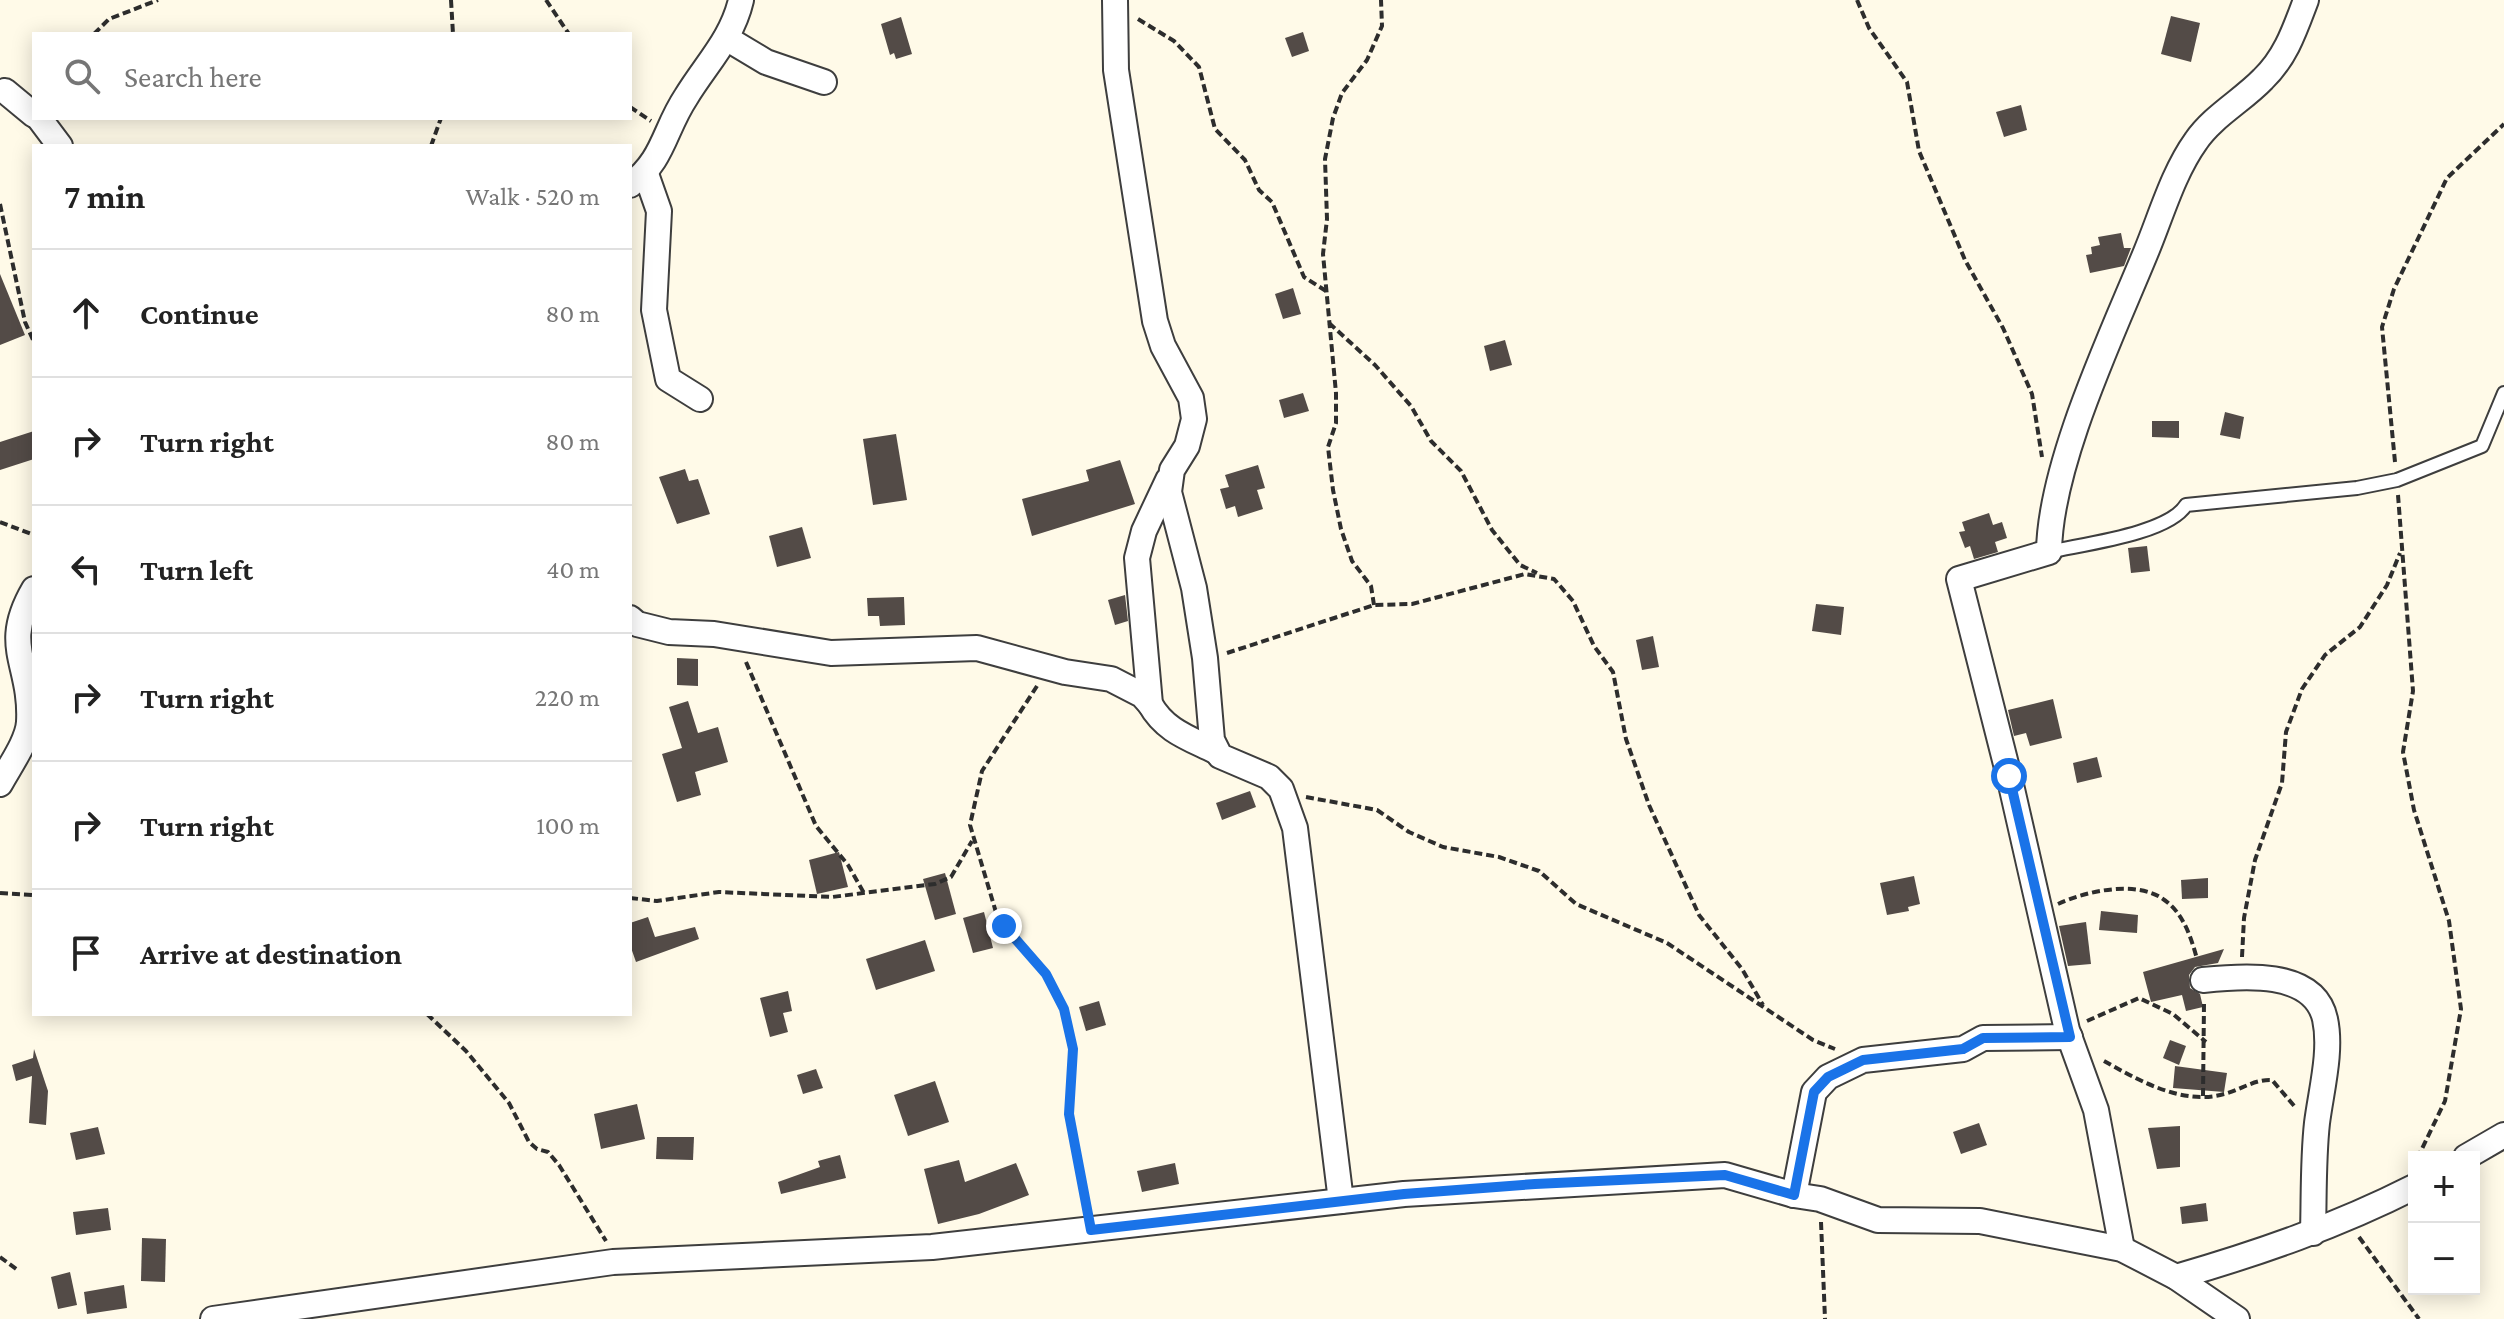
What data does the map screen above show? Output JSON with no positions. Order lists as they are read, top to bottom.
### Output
{
  "page": {
    "search": "Search here",
    "heading": ["7 min", "Walk · 520 m"],
    "list": [
      ["Continue", "80 m"],
      ["Turn right", "80 m"],
      ["Turn left", "40 m"],
      ["Turn right", "220 m"],
      ["Turn right", "100 m"],
      "Arrive at destination"
    ],
    "map_buttons": ["+", "−"]
  }
}
